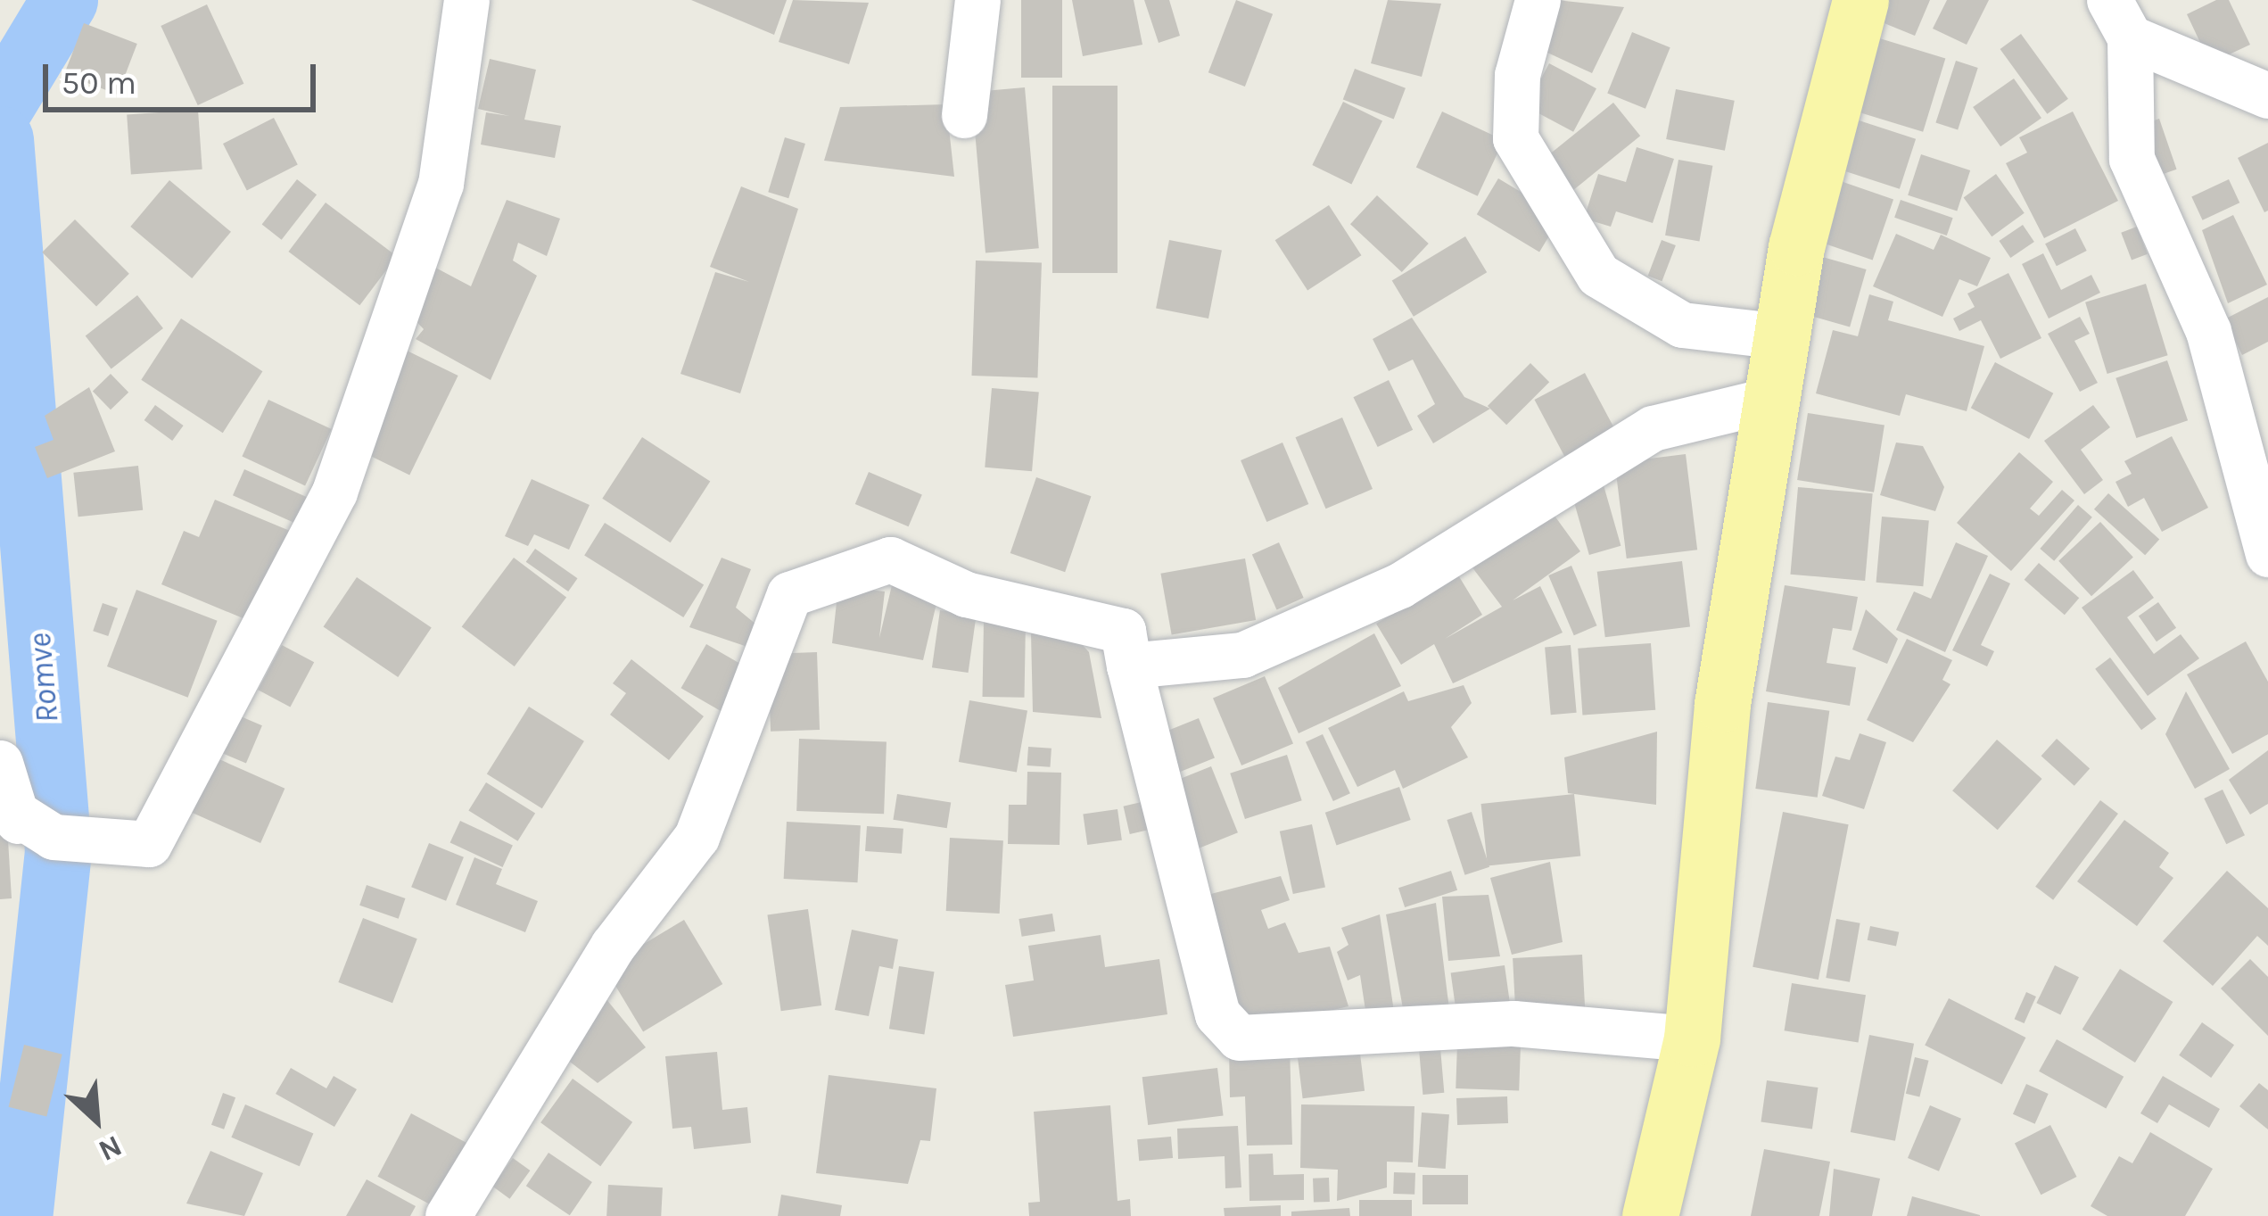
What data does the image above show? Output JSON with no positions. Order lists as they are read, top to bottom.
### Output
{
  "water": ["Romve"],
  "scale_bar": "50 m",
  "north": "bottom right"
}
